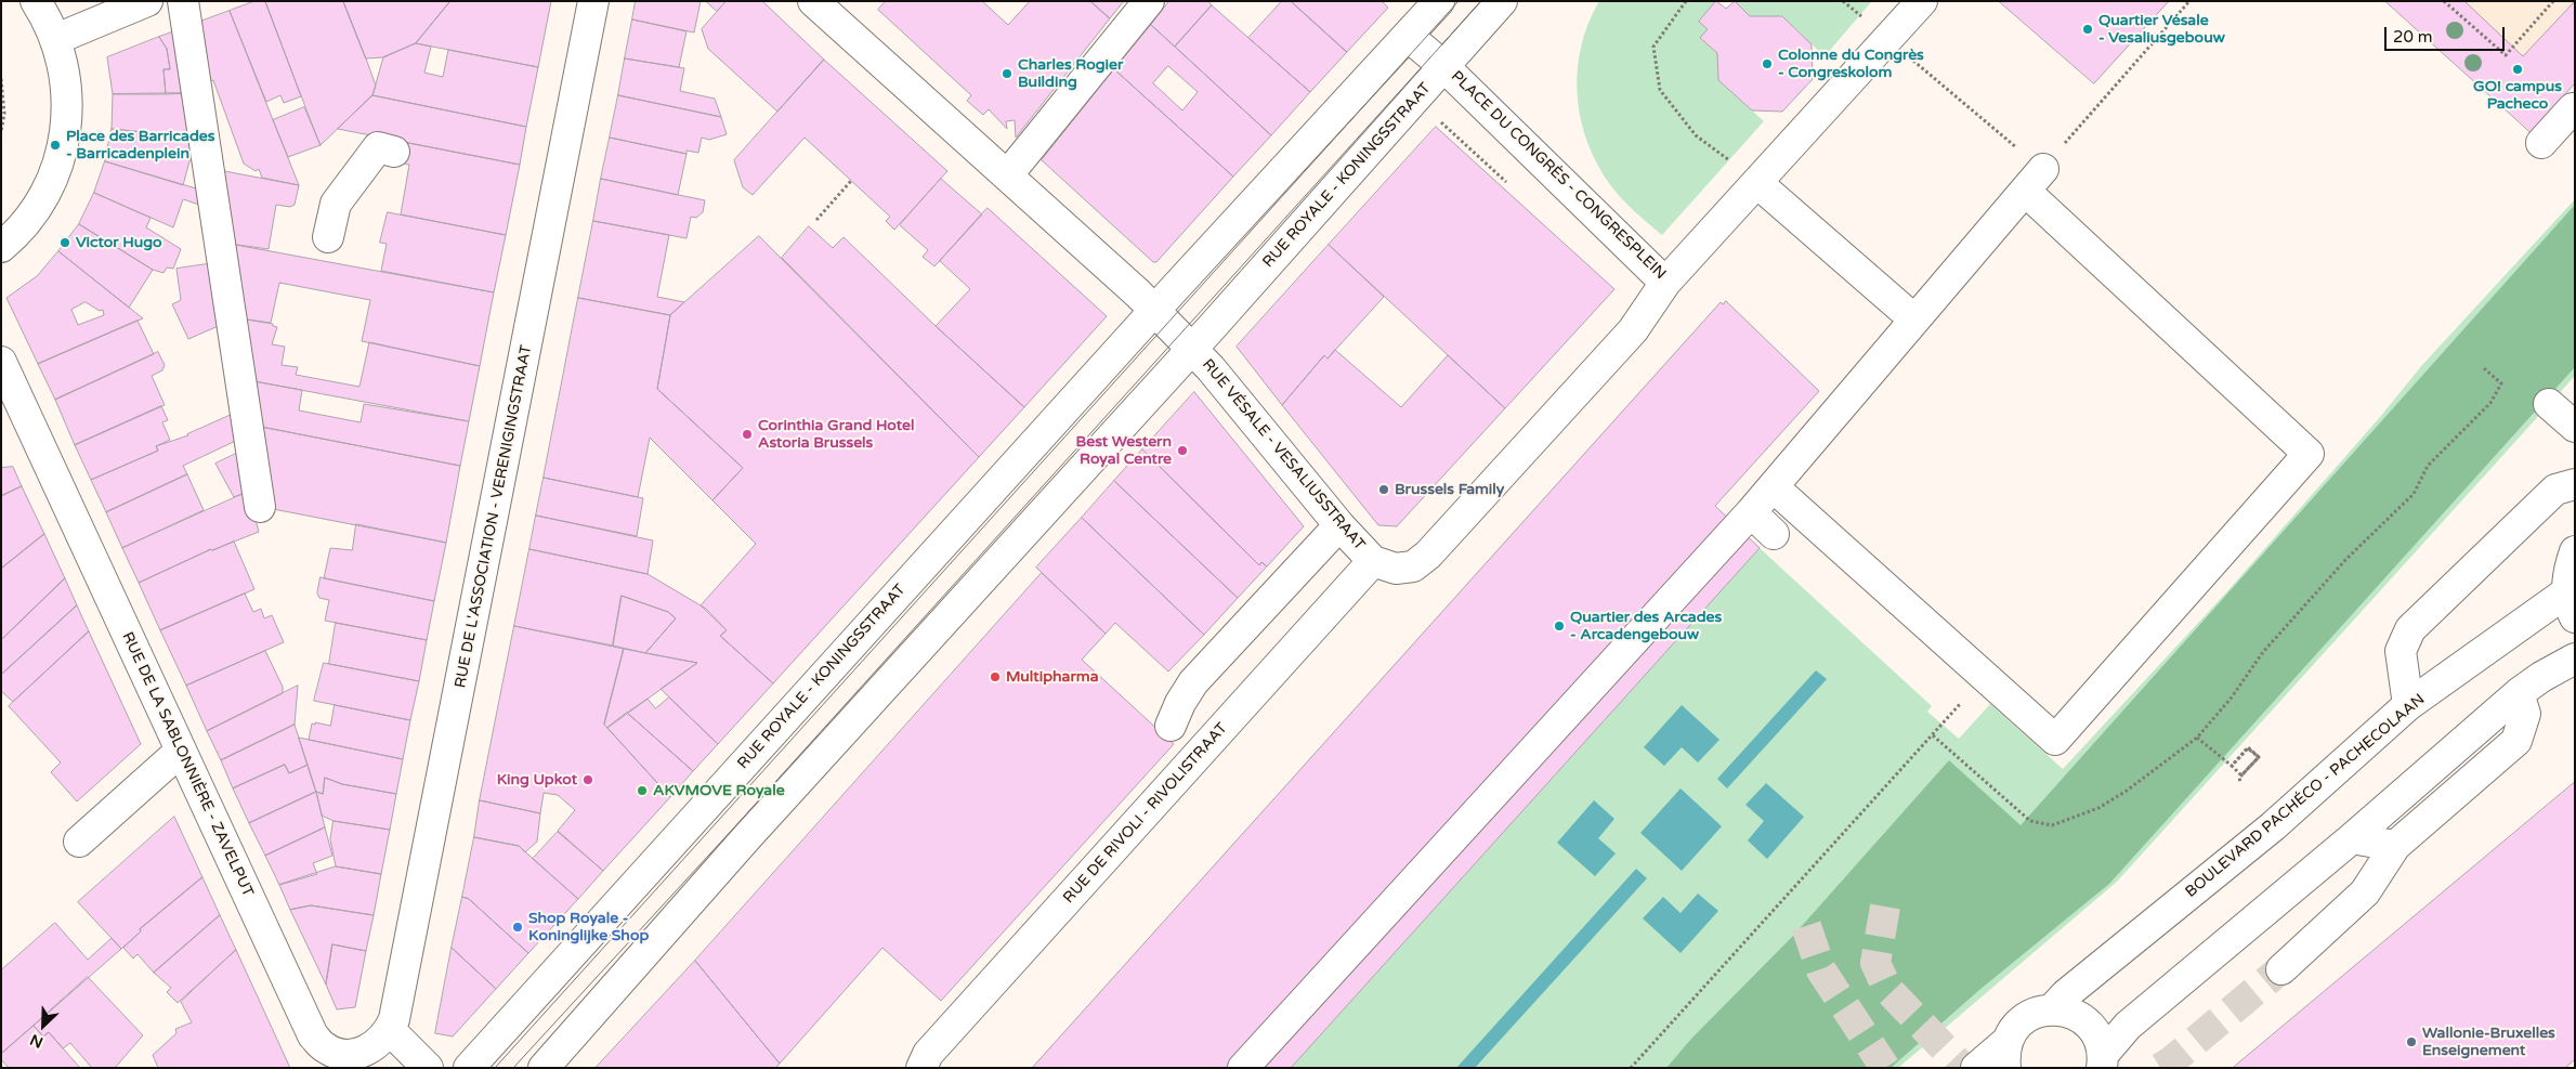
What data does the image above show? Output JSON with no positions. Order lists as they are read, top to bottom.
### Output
{
  "streets": {
    "street": [
      "RUE ROYALE - KONINGSSTRAAT",
      "PLACE DU CONGRÈS - CONGRESPLEIN",
      "RUE VÉSALE - VESALIUSSTRAAT",
      "RUE DE L'ASSOCIATION - VERENIGINGSTRAAT",
      "RUE DE LA SABLONNIÈRE - ZAVELPUT",
      "BOULEVARD PACHÉCO - PACHECOLAAN",
      "RUE DE RIVOLI - RIVOLISTRAAT"
    ]
  },
  "crossings": [
    ["RUE ROYALE - KONINGSSTRAAT", "PLACE DU CONGRÈS - CONGRESPLEIN"],
    ["RUE ROYALE - KONINGSSTRAAT", "RUE VÉSALE - VESALIUSSTRAAT"],
    ["RUE VÉSALE - VESALIUSSTRAAT", "RUE DE RIVOLI - RIVOLISTRAAT"],
    ["RUE DE L'ASSOCIATION - VERENIGINGSTRAAT", "RUE DE LA SABLONNIÈRE - ZAVELPUT"]
  ],
  "places": [
    "Quartier Vésale - Vesaliusgebouw",
    "Colonne du Congrès - Congreskolom",
    "GO! campus Pacheco",
    "Charles Rogier Building",
    "Place des Barricades - Barricadenplein",
    "Victor Hugo",
    "Corinthia Grand Hotel Astoria Brussels",
    "Best Western Royal Centre",
    "Brussels Family",
    "Quartier des Arcades - Arcadengebouw",
    "Multipharma",
    "King Upkot",
    "AKVMOVE Royale",
    "Shop Royale - Koninglijke Shop",
    "Wallonie-Bruxelles Enseignement"
  ],
  "scale_bar": "20 m",
  "north": "bottom left"
}
